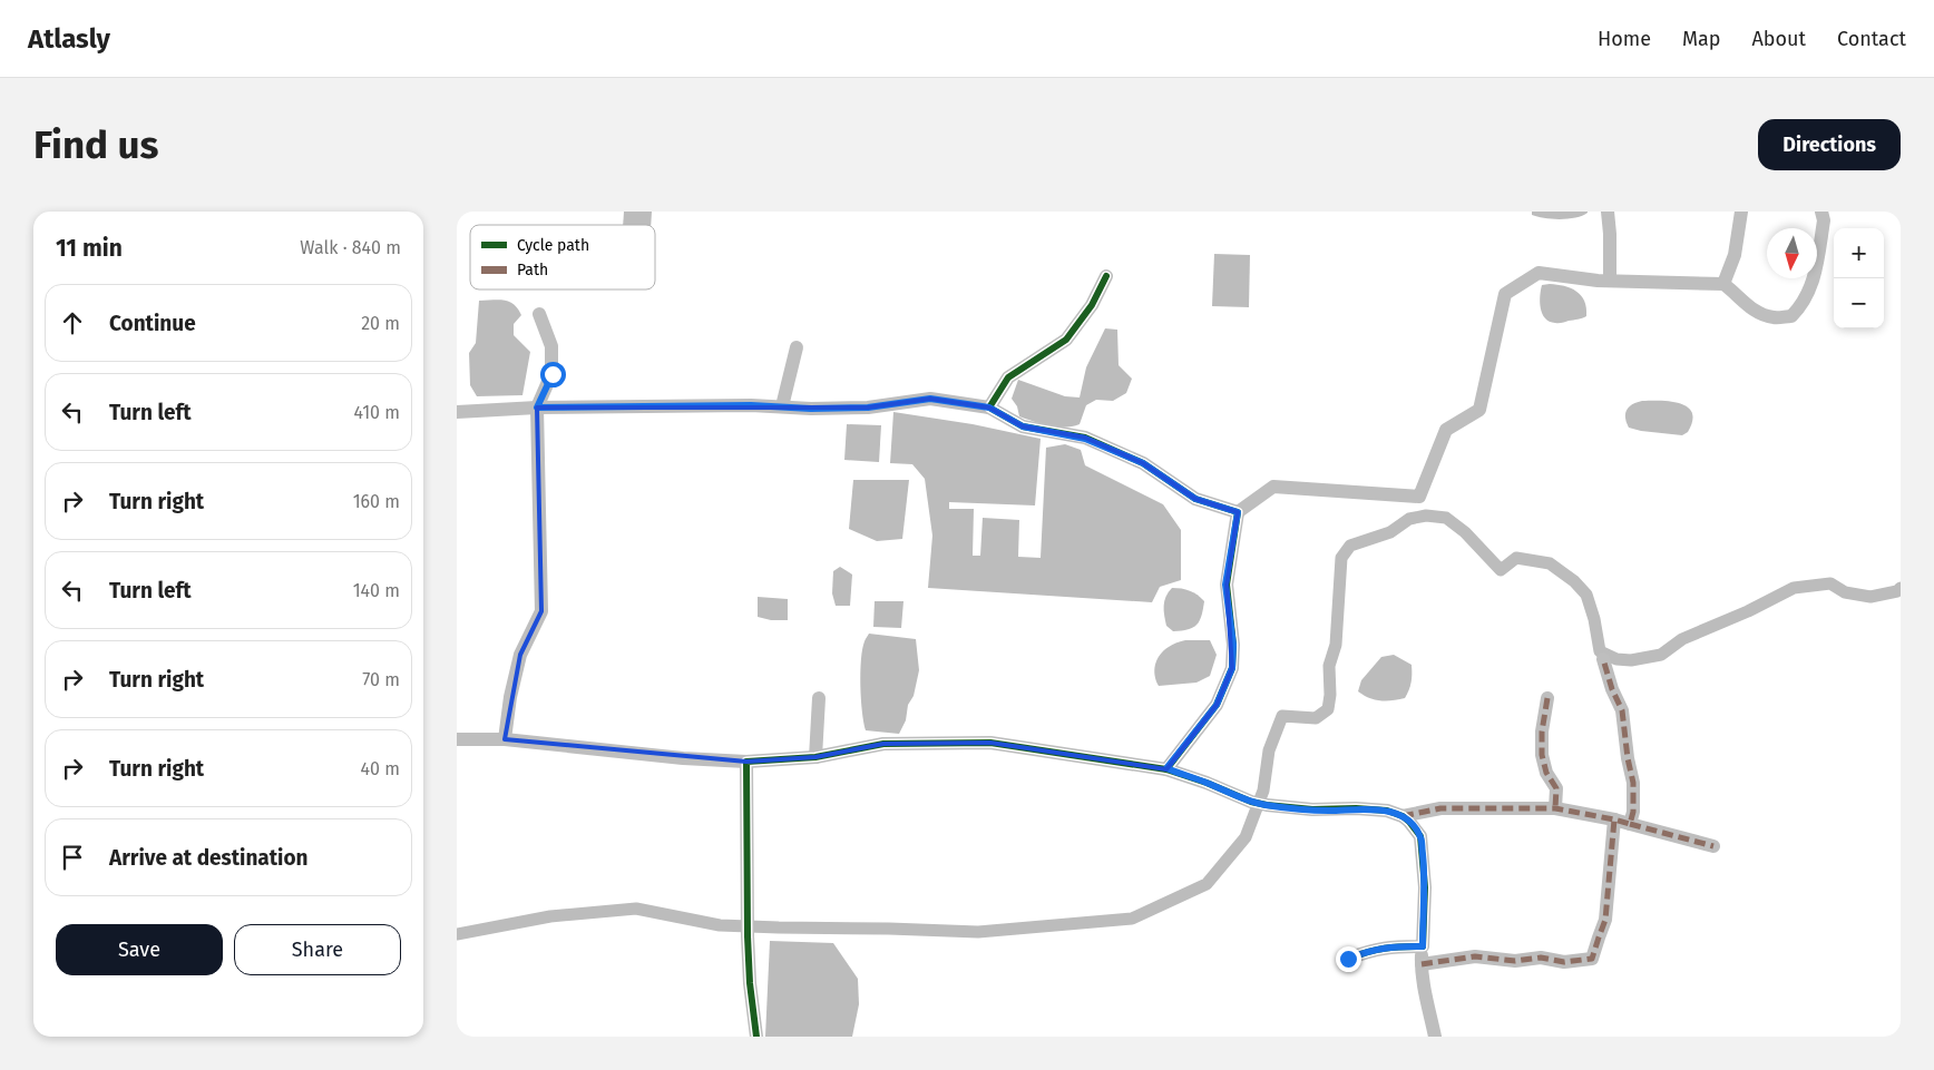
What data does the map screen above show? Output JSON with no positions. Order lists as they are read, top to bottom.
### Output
{
  "legend": ["Cycle path", "Path"],
  "north": "bottom",
  "page": {
    "header": "Atlasly",
    "nav": [
      "Home",
      "Map",
      "About",
      "Contact"
    ],
    "buttons": [
      "Directions",
      ["Save", "Share"]
    ],
    "title": "Find us",
    "heading": ["11 min", "Walk · 840 m"],
    "map_buttons": ["+", "−"],
    "list": [
      ["Continue", "20 m"],
      ["Turn left", "410 m"],
      ["Turn right", "160 m"],
      ["Turn left", "140 m"],
      ["Turn right", "70 m"],
      ["Turn right", "40 m"],
      "Arrive at destination"
    ]
  }
}
